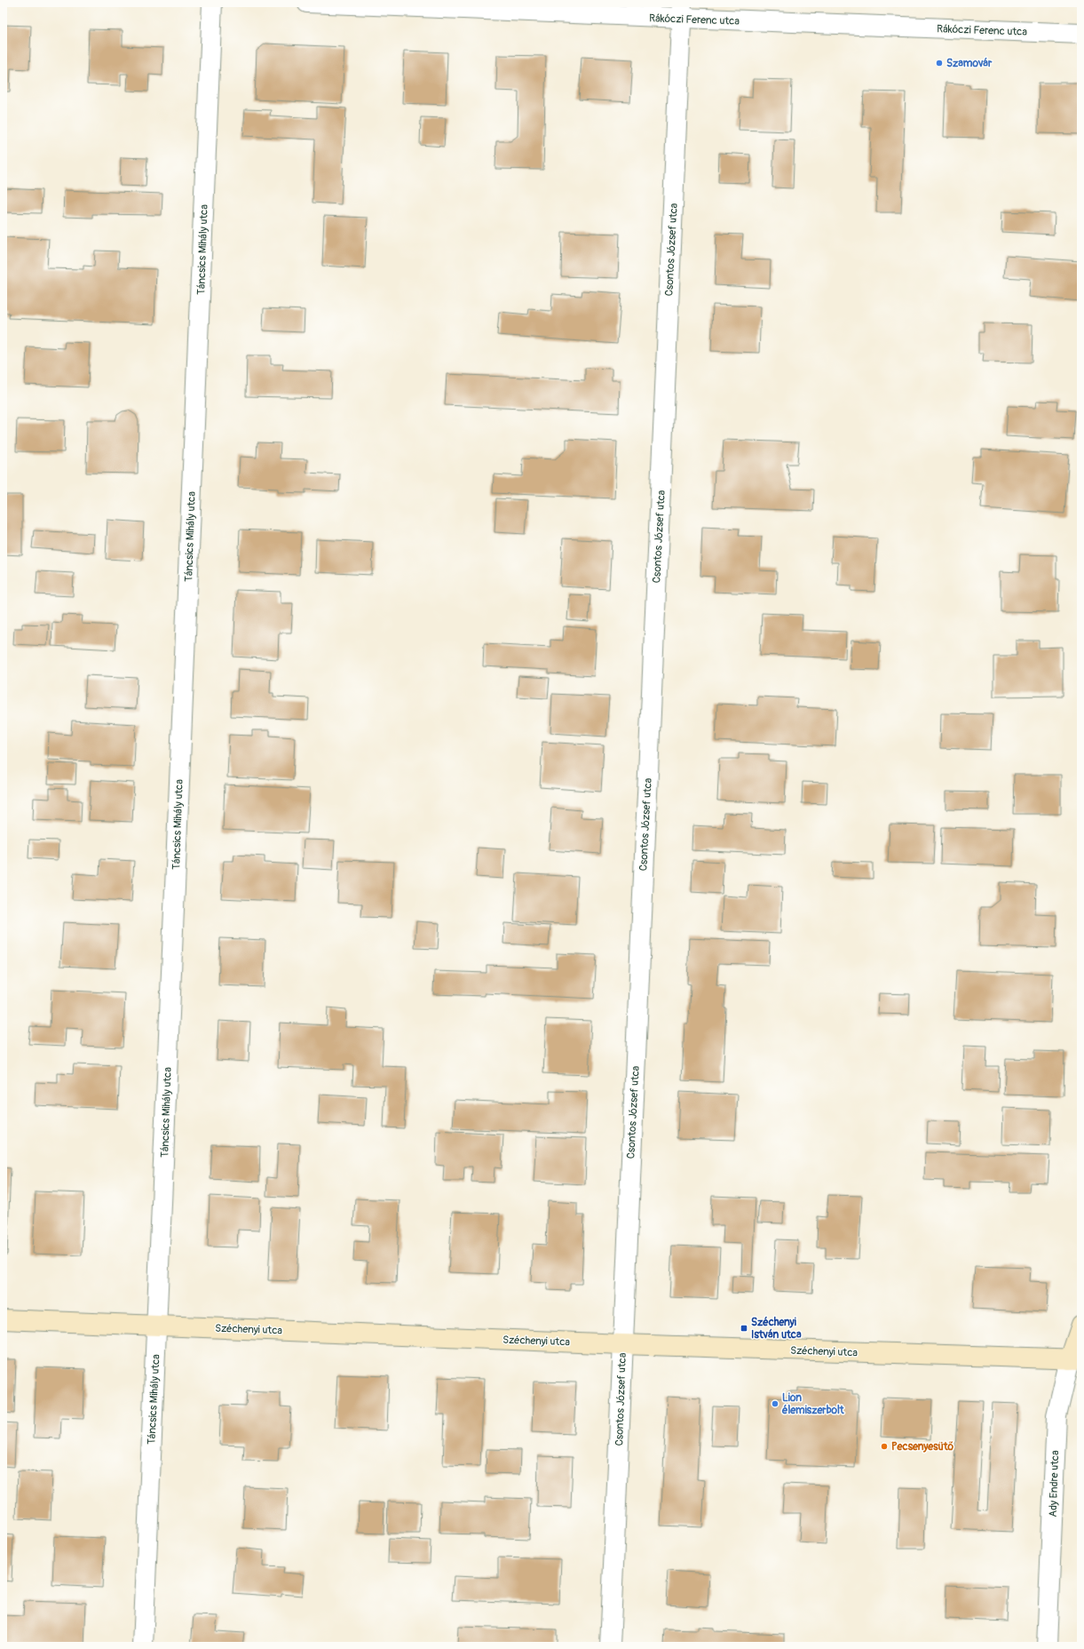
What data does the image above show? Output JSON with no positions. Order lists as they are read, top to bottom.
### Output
{
  "streets": {
    "street": [
      "Rákóczi Ferenc utca",
      "Táncsics Mihály utca",
      "Csontos József utca",
      "Széchenyi utca",
      "Ady Endre utca"
    ]
  },
  "crossings": [
    ["Rákóczi Ferenc utca", "Csontos József utca"],
    ["Táncsics Mihály utca", "Széchenyi utca"],
    ["Csontos József utca", "Széchenyi utca"],
    ["Széchenyi utca", "Ady Endre utca"]
  ],
  "places": {
    "other": ["Szamovár", "Lion élemiszerbolt", "Pecsenyesütő"],
    "transit": ["Széchenyi István utca"]
  }
}
